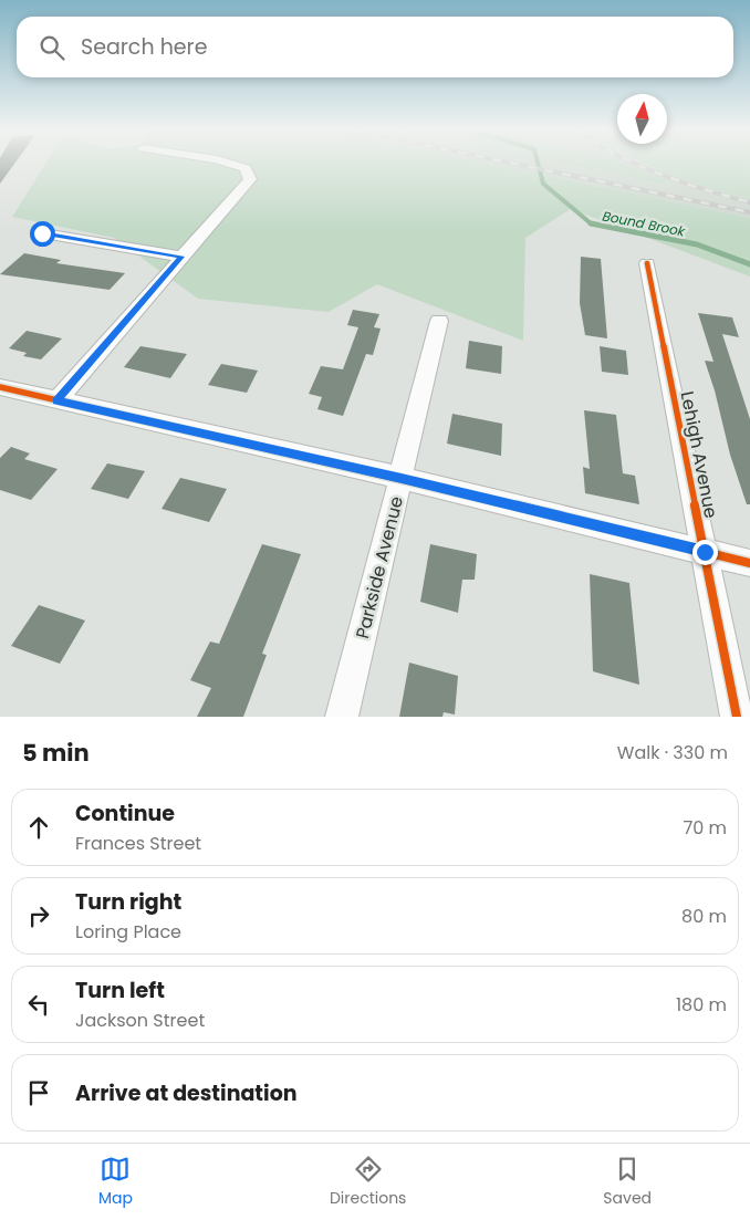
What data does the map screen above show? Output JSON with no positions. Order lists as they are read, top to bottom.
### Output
{
  "streets": {
    "street": ["Lehigh Avenue", "Parkside Avenue"]
  },
  "water": ["Bound Brook"],
  "north": "top",
  "page": {
    "search": "Search here",
    "heading": ["5 min", "Walk · 330 m"],
    "list": [
      ["Continue", "Frances Street", "70 m"],
      ["Turn right", "Loring Place", "80 m"],
      ["Turn left", "Jackson Street", "180 m"],
      "Arrive at destination"
    ],
    "nav": ["Map", "Directions", "Saved"]
  }
}
